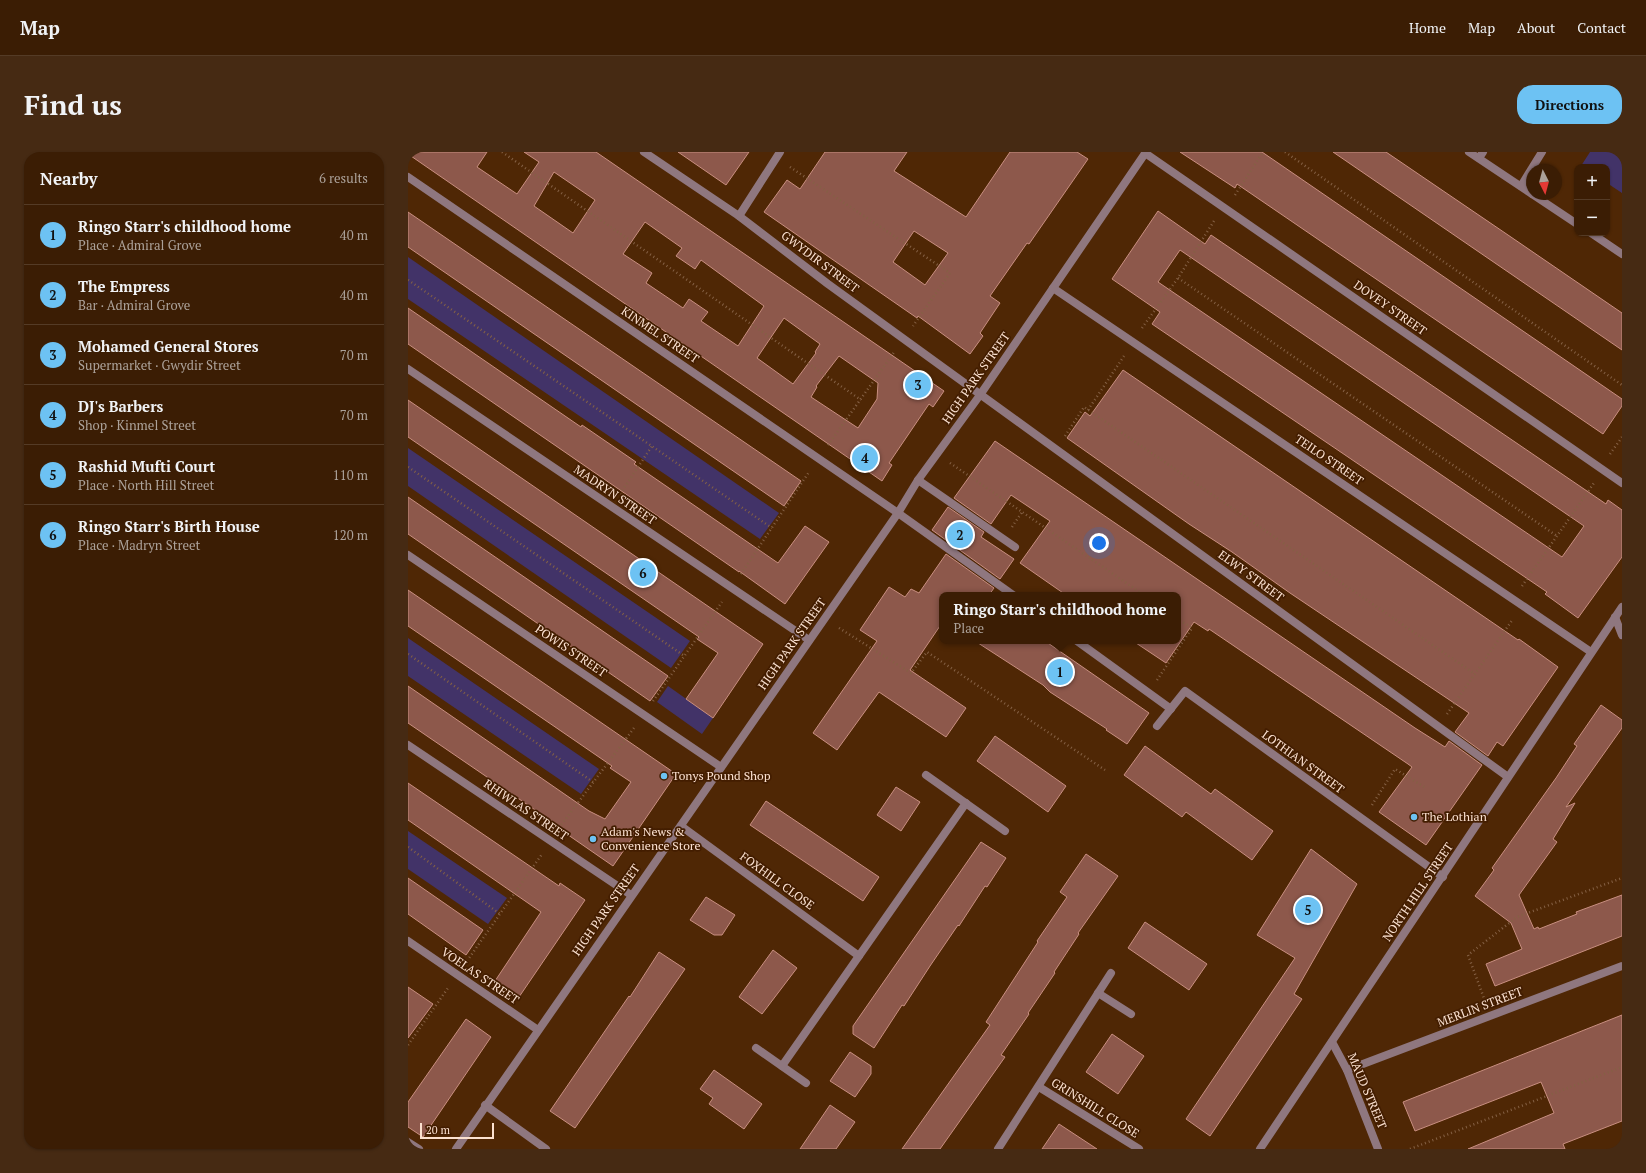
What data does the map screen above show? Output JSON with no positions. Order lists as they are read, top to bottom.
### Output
{
  "streets": {
    "street": [
      "GWYDIR STREET",
      "DOVEY STREET",
      "KINMEL STREET",
      "HIGH PARK STREET",
      "TEILO STREET",
      "MADRYN STREET",
      "ELWY STREET",
      "POWIS STREET",
      "LOTHIAN STREET",
      "RHIWLAS STREET",
      "FOXHILL CLOSE",
      "NORTH HILL STREET",
      "VOELAS STREET",
      "MERLIN STREET",
      "MAUD STREET",
      "GRINSHILL CLOSE"
    ]
  },
  "crossings": [
    ["GWYDIR STREET", "HIGH PARK STREET"],
    ["GWYDIR STREET", "ELWY STREET"],
    ["DOVEY STREET", "HIGH PARK STREET"],
    ["KINMEL STREET", "HIGH PARK STREET"],
    ["HIGH PARK STREET", "TEILO STREET"],
    ["HIGH PARK STREET", "MADRYN STREET"],
    ["HIGH PARK STREET", "ELWY STREET"],
    ["HIGH PARK STREET", "POWIS STREET"],
    ["HIGH PARK STREET", "RHIWLAS STREET"],
    ["HIGH PARK STREET", "FOXHILL CLOSE"],
    ["HIGH PARK STREET", "VOELAS STREET"],
    ["TEILO STREET", "NORTH HILL STREET"],
    ["ELWY STREET", "NORTH HILL STREET"],
    ["LOTHIAN STREET", "NORTH HILL STREET"],
    ["NORTH HILL STREET", "MAUD STREET"],
    ["MERLIN STREET", "MAUD STREET"]
  ],
  "places": ["Tonys Pound Shop", "The Lothian", "Adam's News & Convenience Store"],
  "scale_bar": "20 m",
  "north": "bottom",
  "page": {
    "header": "Map",
    "nav": [
      "Home",
      "Map",
      "About",
      "Contact"
    ],
    "buttons": "Directions",
    "title": "Find us",
    "heading": ["Nearby", "6 results"],
    "map_buttons": ["+", "−"],
    "list": [
      {
        "mark": "1",
        "name": "Ringo Starr's childhood home",
        "note": "Place · Admiral Grove",
        "value": "40 m"
      },
      {
        "mark": "2",
        "name": "The Empress",
        "note": "Bar · Admiral Grove",
        "value": "40 m"
      },
      {
        "mark": "3",
        "name": "Mohamed General Stores",
        "note": "Supermarket · Gwydir Street",
        "value": "70 m"
      },
      {
        "mark": "4",
        "name": "DJ's Barbers",
        "note": "Shop · Kinmel Street",
        "value": "70 m"
      },
      {
        "mark": "5",
        "name": "Rashid Mufti Court",
        "note": "Place · North Hill Street",
        "value": "110 m"
      },
      {
        "mark": "6",
        "name": "Ringo Starr's Birth House",
        "note": "Place · Madryn Street",
        "value": "120 m"
      }
    ],
    "pins": [
      "3",
      "4",
      "2",
      "6",
      "1",
      "5"
    ],
    "popup": ["Ringo Starr's childhood home", "Place"],
    "scale": "20 m"
  }
}
